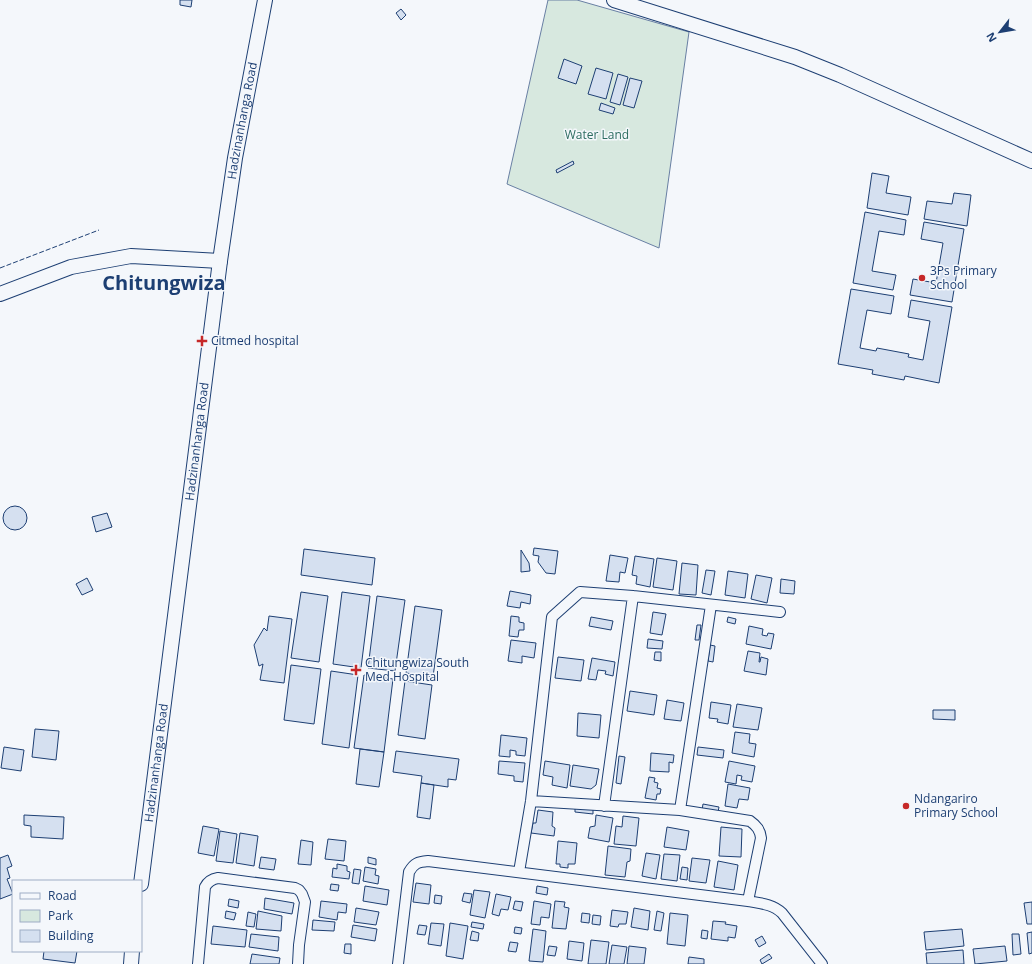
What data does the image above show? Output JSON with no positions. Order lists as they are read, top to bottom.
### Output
{
  "streets": {
    "street": ["Hadzinanhanga Road"]
  },
  "districts": ["Chitungwiza"],
  "parks": ["Water Land"],
  "places": {
    "other": ["3Ps Primary School", "Ndangariro Primary School"],
    "health": ["Citmed hospital", "Chitungwiza South Med Hospital"]
  },
  "legend": ["Road", "Park", "Building"],
  "north": "bottom left"
}
